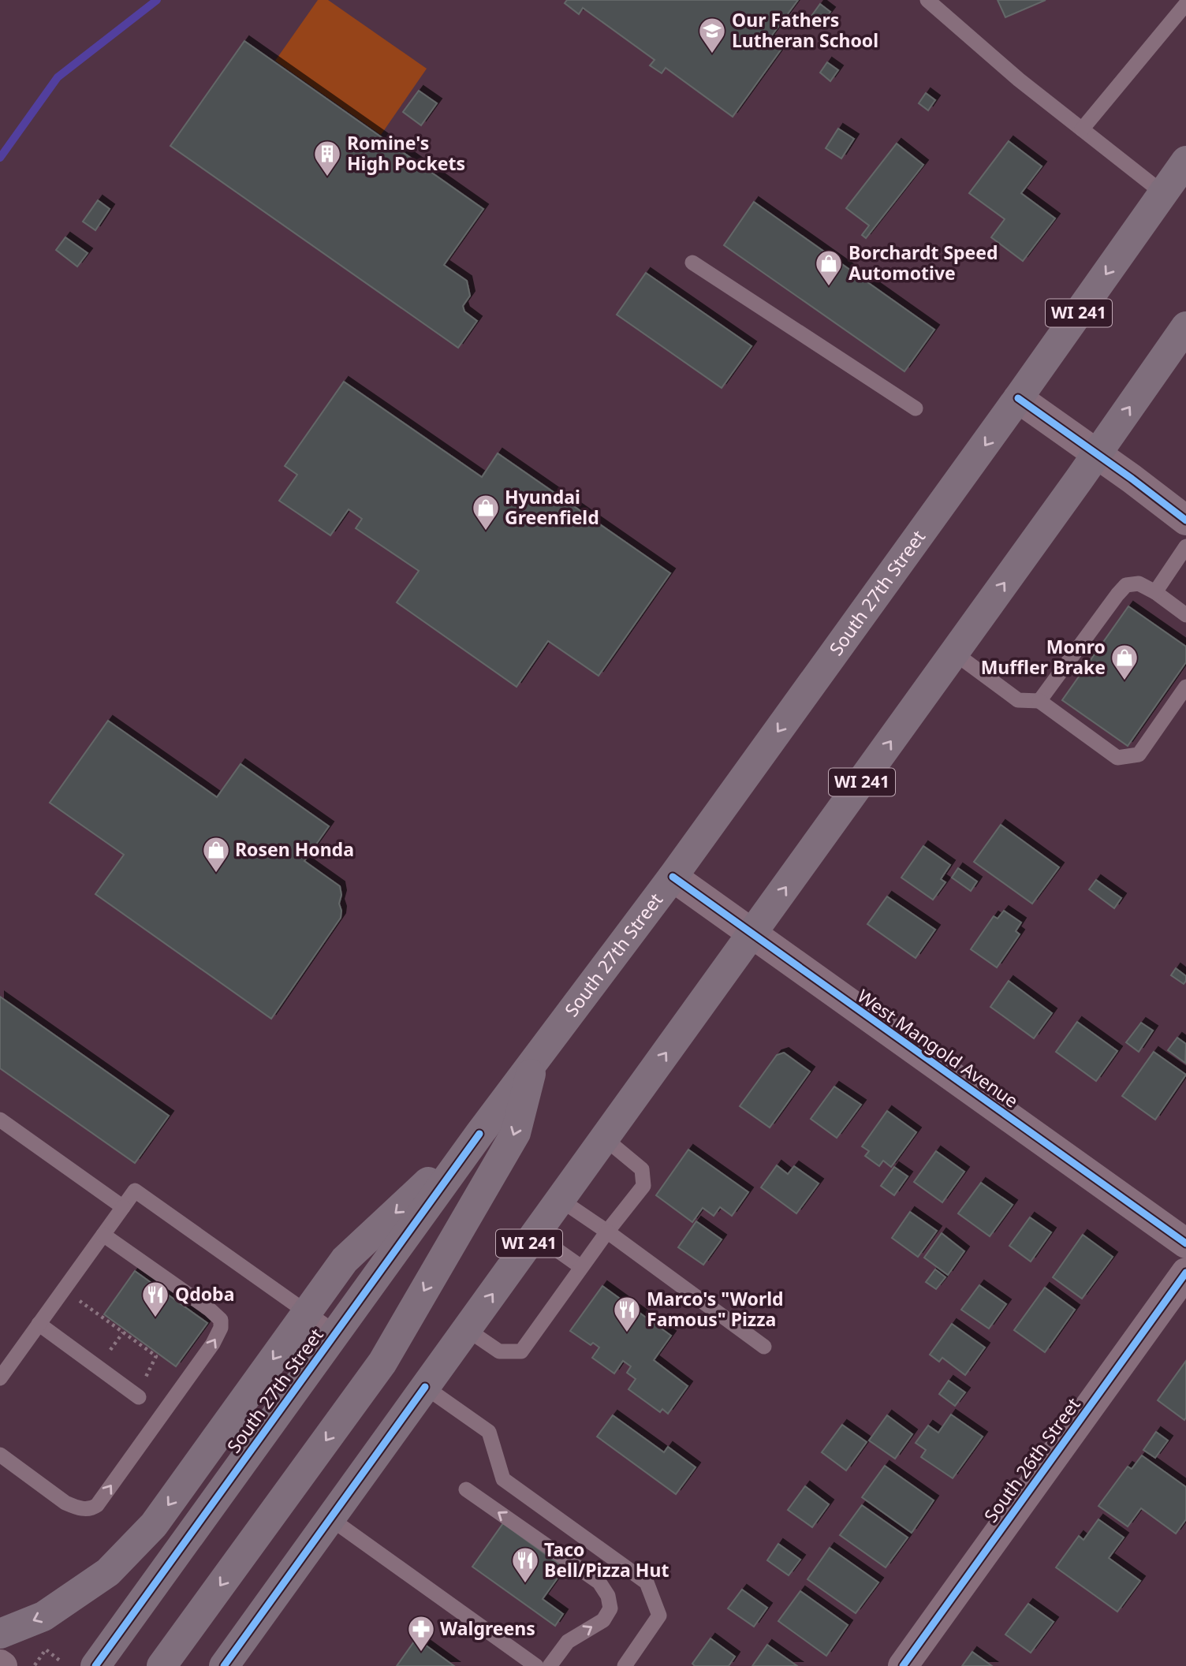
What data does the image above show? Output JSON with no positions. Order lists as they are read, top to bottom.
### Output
{
  "streets": {
    "main road": ["WI 241", "South 27th Street"],
    "street": ["West Mangold Avenue", "South 26th Street"]
  },
  "crossings": [
    ["WI 241", "West Mangold Avenue"],
    ["South 27th Street", "West Mangold Avenue"]
  ],
  "places": {
    "school or university": ["Our Fathers Lutheran School"],
    "building": ["Romine's High Pockets"],
    "shop": [
      "Borchardt Speed Automotive",
      "Hyundai Greenfield",
      "Monro Muffler Brake",
      "Rosen Honda"
    ],
    "restaurant": ["Qdoba", "Marco's \"World Famous\" Pizza", "Taco Bell/Pizza Hut"],
    "pharmacy": ["Walgreens"]
  }
}
